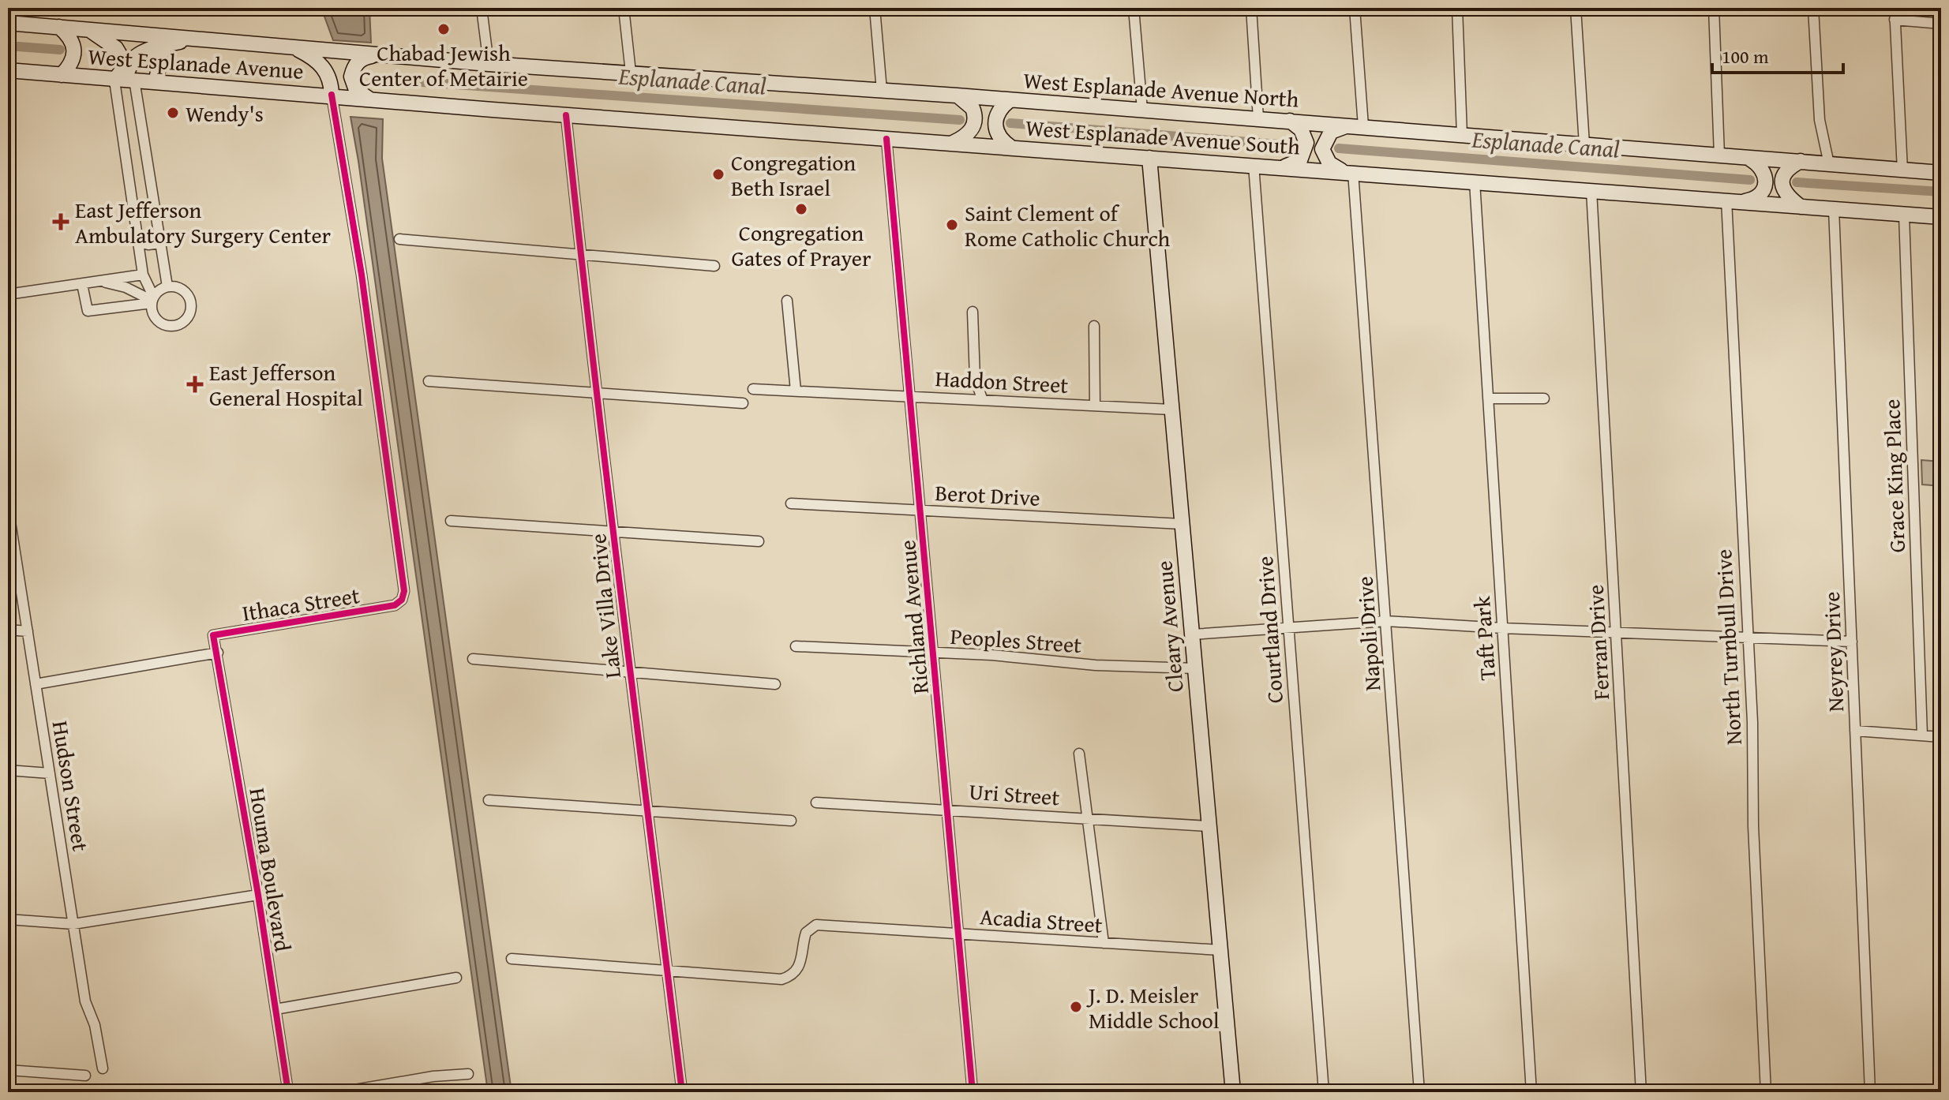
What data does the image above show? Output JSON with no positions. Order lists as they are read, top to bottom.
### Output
{
  "streets": {
    "main road": [
      "West Esplanade Avenue",
      "West Esplanade Avenue North",
      "West Esplanade Avenue South",
      "Cleary Avenue"
    ],
    "street": [
      "Haddon Street",
      "Grace King Place",
      "Berot Drive",
      "Ithaca Street",
      "Lake Villa Drive",
      "Richland Avenue",
      "Courtland Drive",
      "Napoli Drive",
      "Taft Park",
      "Peoples Street",
      "Ferran Drive",
      "North Turnbull Drive",
      "Neyrey Drive",
      "Hudson Street",
      "Uri Street",
      "Houma Boulevard",
      "Acadia Street"
    ]
  },
  "crossings": [
    ["West Esplanade Avenue", "West Esplanade Avenue North"],
    ["West Esplanade Avenue", "West Esplanade Avenue South"],
    ["West Esplanade Avenue", "Ithaca Street"],
    ["West Esplanade Avenue South", "Grace King Place"],
    ["West Esplanade Avenue South", "Lake Villa Drive"],
    ["West Esplanade Avenue South", "Richland Avenue"],
    ["West Esplanade Avenue South", "Cleary Avenue"],
    ["West Esplanade Avenue South", "Courtland Drive"],
    ["West Esplanade Avenue South", "Napoli Drive"],
    ["West Esplanade Avenue South", "Taft Park"],
    ["West Esplanade Avenue South", "Ferran Drive"],
    ["West Esplanade Avenue South", "North Turnbull Drive"],
    ["West Esplanade Avenue South", "Neyrey Drive"],
    ["Haddon Street", "Richland Avenue"],
    ["Haddon Street", "Cleary Avenue"],
    ["Berot Drive", "Richland Avenue"],
    ["Berot Drive", "Cleary Avenue"],
    ["Ithaca Street", "Houma Boulevard"],
    ["Lake Villa Drive", "Acadia Street"],
    ["Richland Avenue", "Peoples Street"],
    ["Richland Avenue", "Uri Street"],
    ["Richland Avenue", "Acadia Street"],
    ["Cleary Avenue", "Peoples Street"],
    ["Cleary Avenue", "Uri Street"],
    ["Cleary Avenue", "Acadia Street"]
  ],
  "water": ["Esplanade Canal"],
  "places": {
    "other": [
      "Chabad Jewish Center of Metairie",
      "Wendy's",
      "Congregation Beth Israel",
      "Congregation Gates of Prayer",
      "Saint Clement of Rome Catholic Church",
      "J. D. Meisler Middle School"
    ],
    "health": ["East Jefferson Ambulatory Surgery Center", "East Jefferson General Hospital"]
  },
  "scale_bar": "100 m"
}
